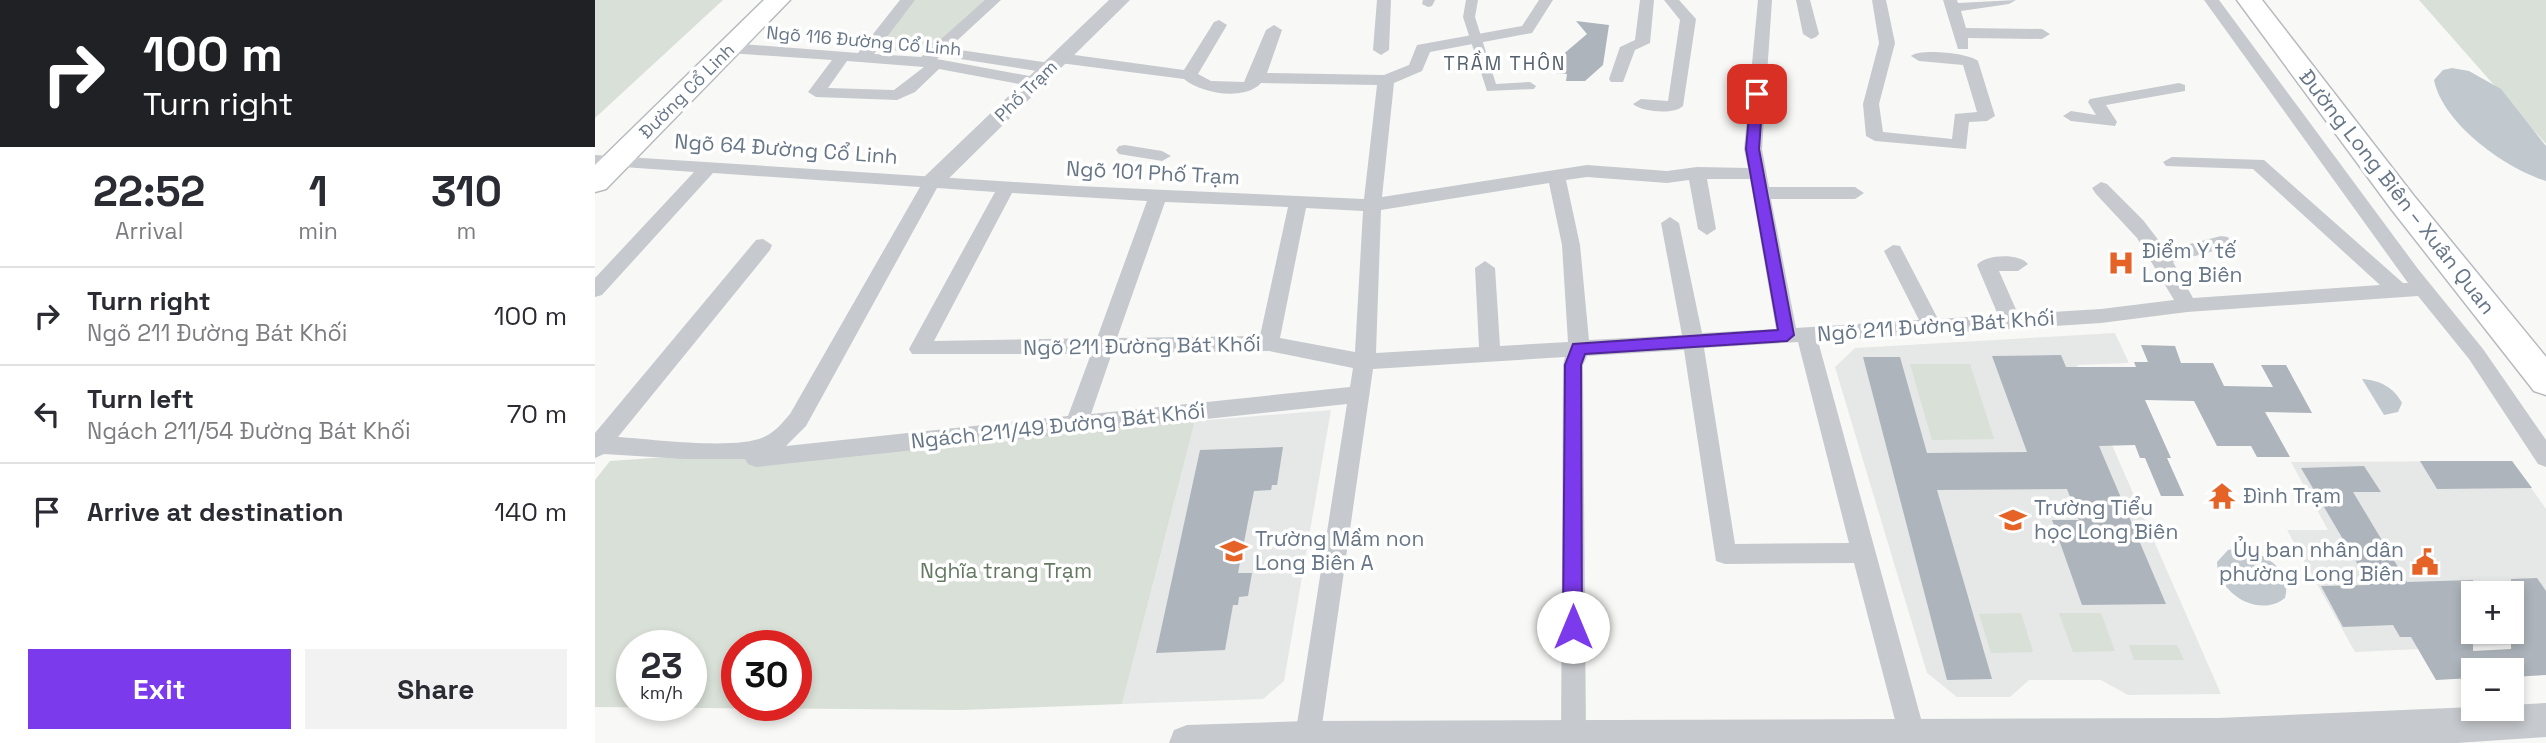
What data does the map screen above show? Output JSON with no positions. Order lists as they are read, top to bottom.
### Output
{
  "streets": {
    "main road": ["Đường Cổ Linh", "Đường Long Biên – Xuân Quan"],
    "street": [
      "Ngõ 116 Đường Cổ Linh",
      "Phố Trạm",
      "Ngõ 64 Đường Cổ Linh",
      "Ngõ 101 Phố Trạm",
      "Ngõ 211 Đường Bát Khối",
      "Ngách 211/49 Đường Bát Khối"
    ]
  },
  "crossings": [
    ["Ngõ 116 Đường Cổ Linh", "Đường Cổ Linh"],
    ["Ngõ 116 Đường Cổ Linh", "Phố Trạm"],
    ["Đường Cổ Linh", "Ngõ 64 Đường Cổ Linh"],
    ["Phố Trạm", "Ngõ 64 Đường Cổ Linh"],
    ["Phố Trạm", "Ngõ 101 Phố Trạm"],
    ["Ngõ 64 Đường Cổ Linh", "Ngõ 101 Phố Trạm"],
    ["Ngõ 101 Phố Trạm", "Ngõ 211 Đường Bát Khối"]
  ],
  "districts": ["TRẦM THÔN"],
  "parks": ["Nghĩa trang Trạm"],
  "places": {
    "hospital": ["Điểm Y tế Long Biên"],
    "temple": ["Đình Trạm"],
    "school or university": ["Trường Tiểu học Long Biên", "Trường Mầm non Long Biên A"],
    "public building": ["Ủy ban nhân dân phường Long Biên"]
  },
  "page": {
    "turn": ["100 m", "Turn right"],
    "eta": [
      "22:52",
      "Arrival",
      "1",
      "min",
      "310",
      "m"
    ],
    "list": [
      {
        "name": "Turn right",
        "note": "Ngõ 211 Đường Bát Khối",
        "value": "100 m"
      },
      {
        "name": "Turn left",
        "note": "Ngách 211/54 Đường Bát Khối",
        "value": "70 m"
      },
      {
        "name": "Arrive at destination",
        "value": "140 m"
      }
    ],
    "map_buttons": ["+", "−"],
    "speed": "23 km/h",
    "limit": "30",
    "buttons": ["Exit", "Share"]
  }
}
